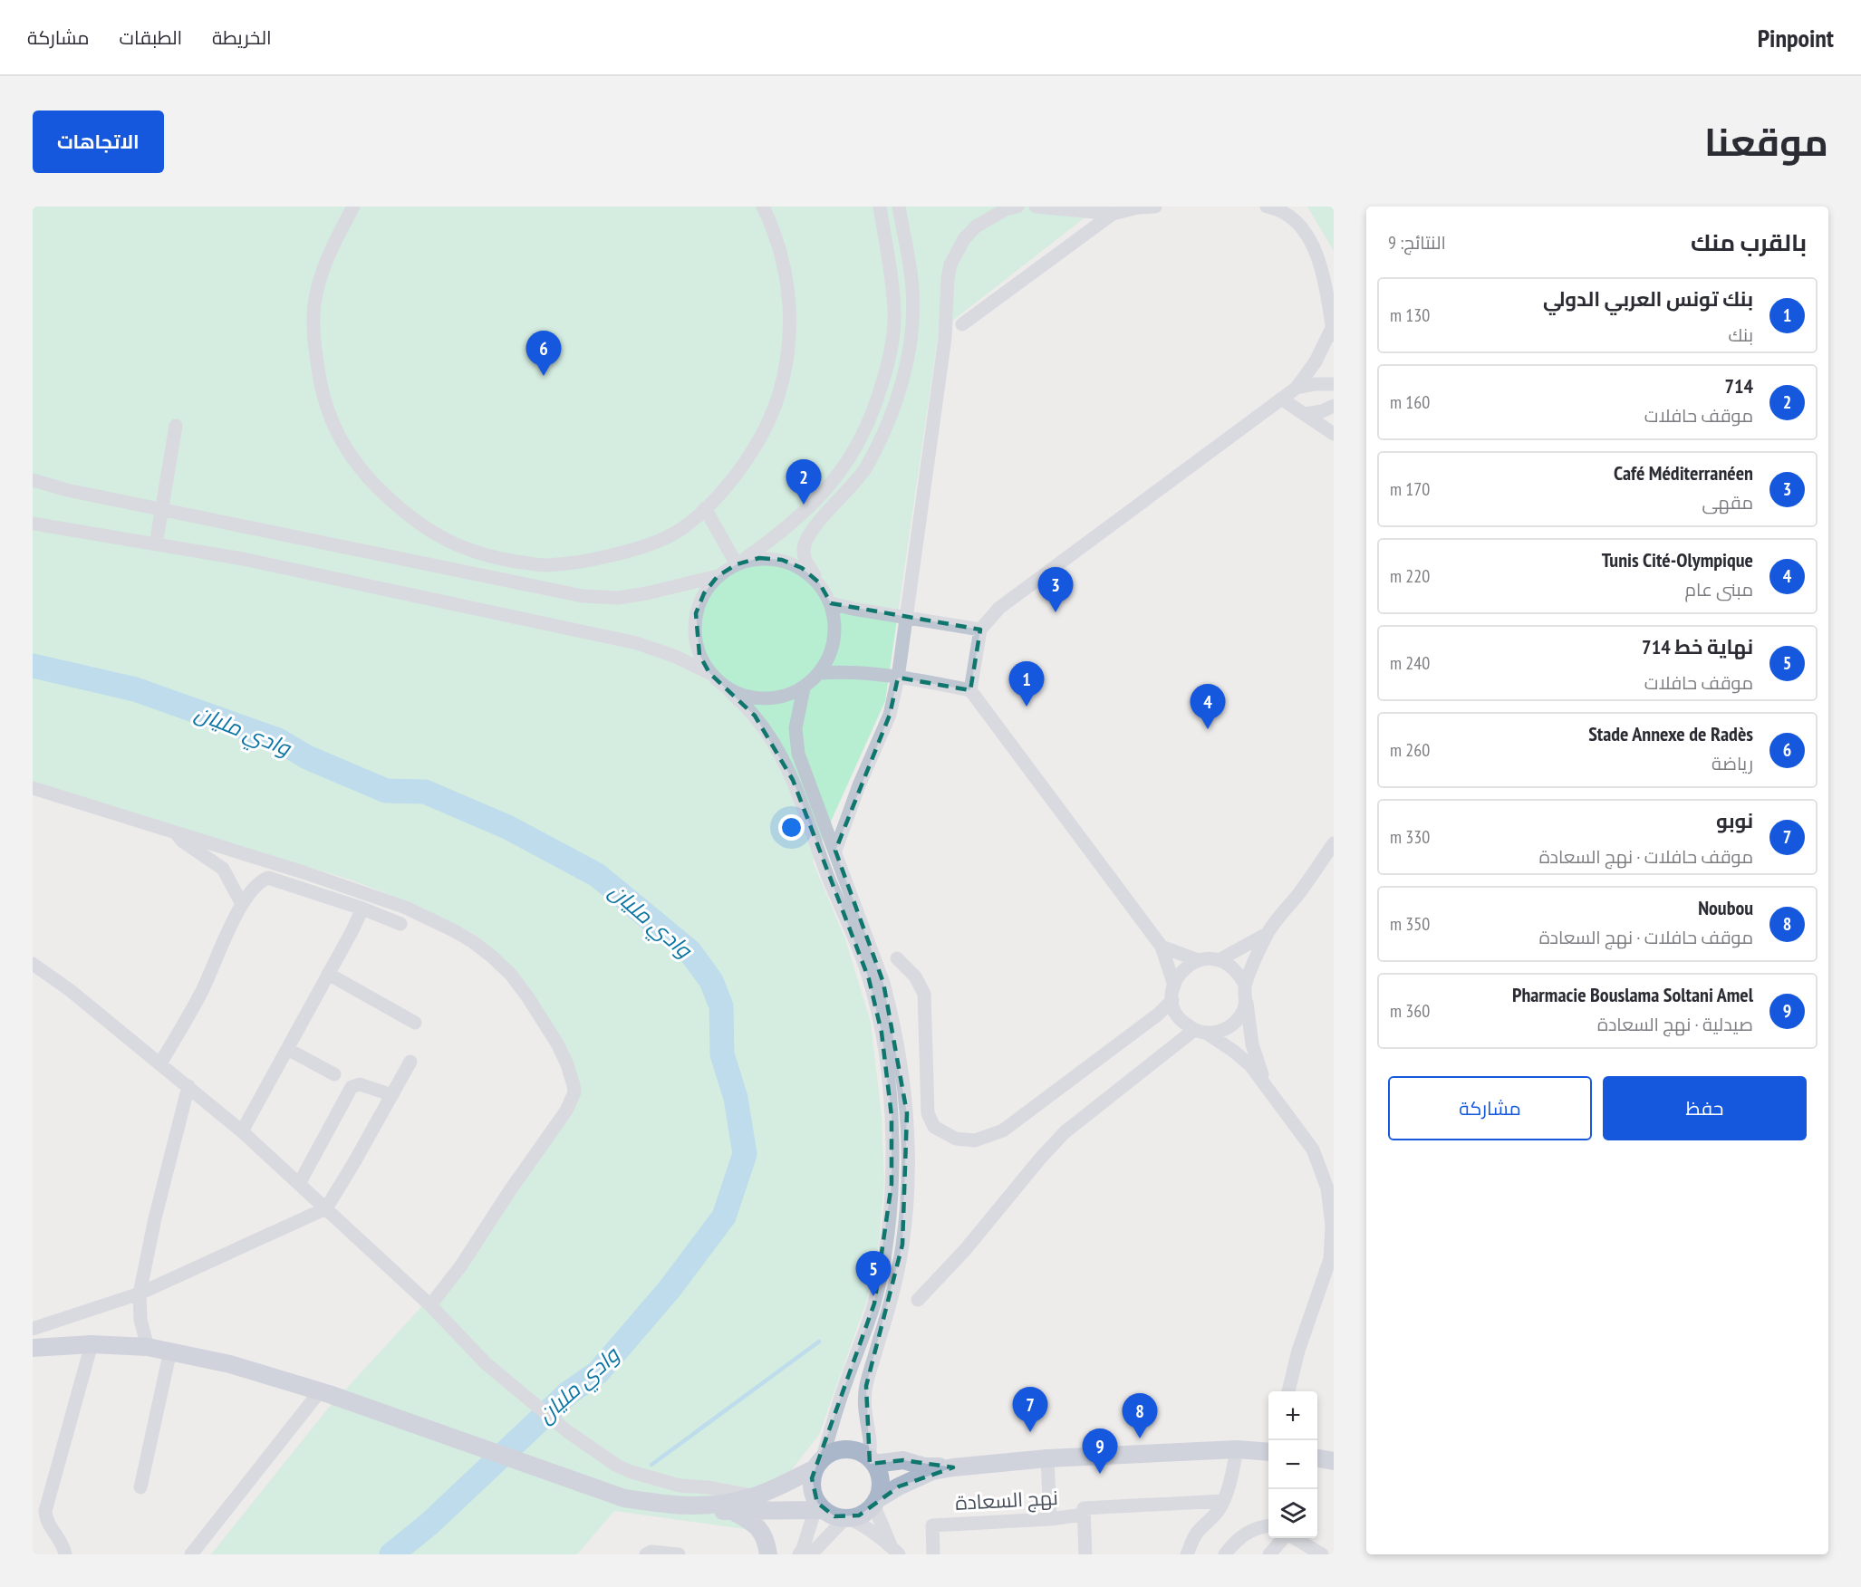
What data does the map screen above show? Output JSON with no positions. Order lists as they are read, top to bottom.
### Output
{
  "streets": {
    "street": ["نهج السعادة"]
  },
  "water": ["وادي مليان"],
  "page": {
    "header": "Pinpoint",
    "nav": ["الخريطة", "الطبقات", "مشاركة"],
    "title": "موقعنا",
    "buttons": [
      "الاتجاهات",
      ["حفظ", "مشاركة"]
    ],
    "heading": ["بالقرب منك", "النتائج: 9"],
    "list": [
      {
        "mark": "1",
        "name": "بنك تونس العربي الدولي",
        "note": "بنك",
        "value": "130 m"
      },
      {
        "mark": "2",
        "name": "714",
        "note": "موقف حافلات",
        "value": "160 m"
      },
      {
        "mark": "3",
        "name": "Café Méditerranéen",
        "note": "مقهى",
        "value": "170 m"
      },
      {
        "mark": "4",
        "name": "Tunis Cité-Olympique",
        "note": "مبنى عام",
        "value": "220 m"
      },
      {
        "mark": "5",
        "name": "نهاية خط 714",
        "note": "موقف حافلات",
        "value": "240 m"
      },
      {
        "mark": "6",
        "name": "Stade Annexe de Radès",
        "note": "رياضة",
        "value": "260 m"
      },
      {
        "mark": "7",
        "name": "نوبو",
        "note": "موقف حافلات · نهج السعادة",
        "value": "330 m"
      },
      {
        "mark": "8",
        "name": "Noubou",
        "note": "موقف حافلات · نهج السعادة",
        "value": "350 m"
      },
      {
        "mark": "9",
        "name": "Pharmacie Bouslama Soltani Amel",
        "note": "صيدلية · نهج السعادة",
        "value": "360 m"
      }
    ],
    "pins": [
      "6",
      "2",
      "3",
      "1",
      "4",
      "5",
      "7",
      "8",
      "9"
    ],
    "map_buttons": ["+", "−"]
  }
}
